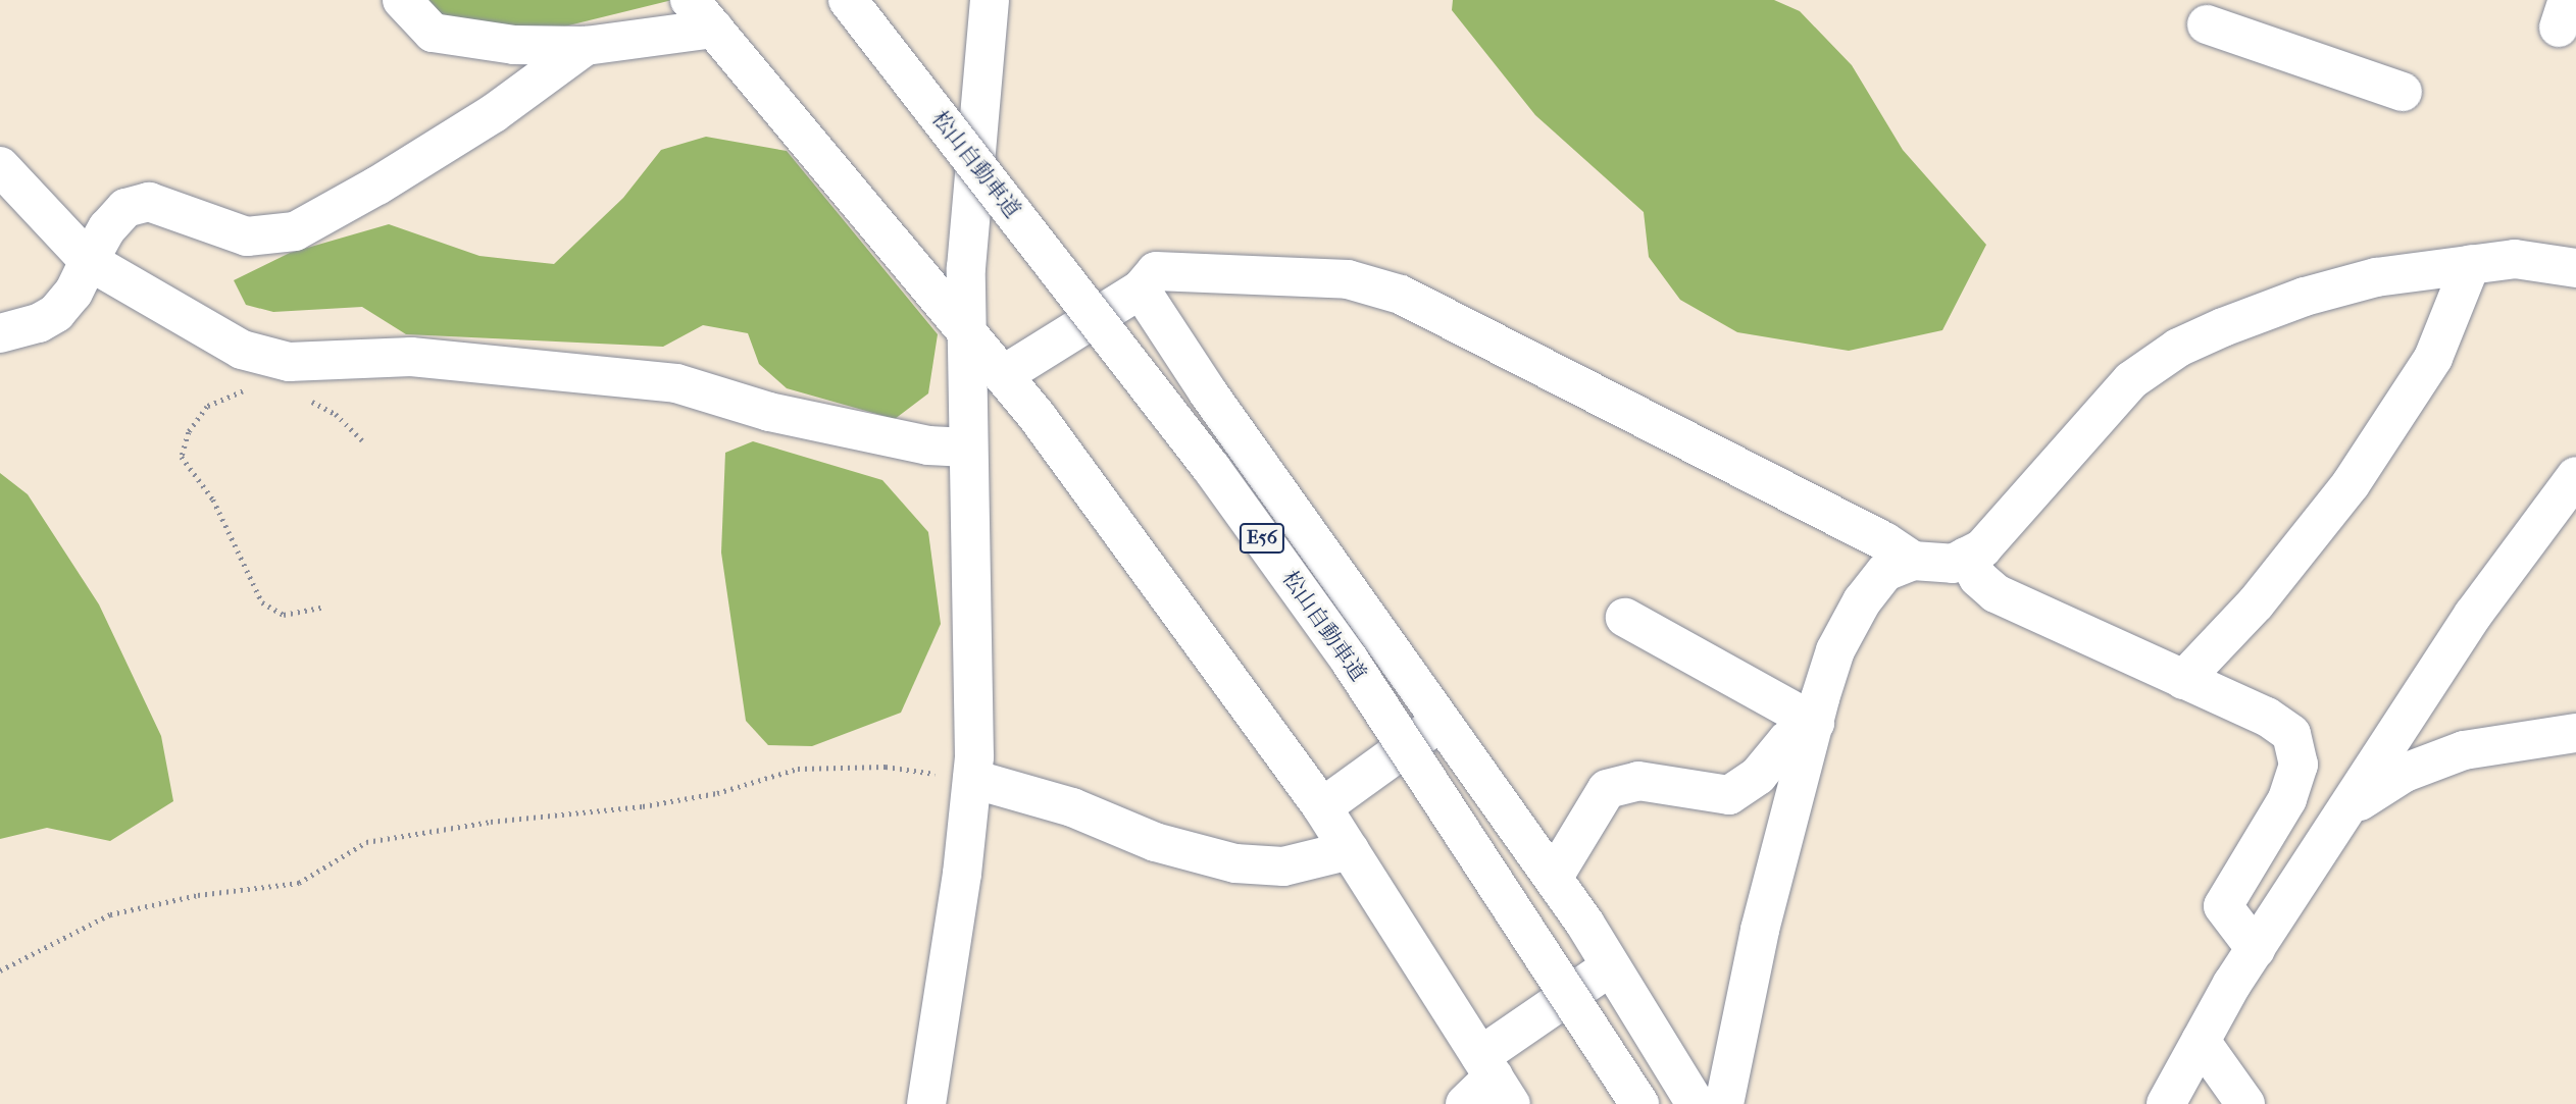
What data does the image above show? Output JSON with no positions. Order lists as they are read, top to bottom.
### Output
{
  "streets": {
    "main road": ["松山自動車道", "E56"]
  }
}
